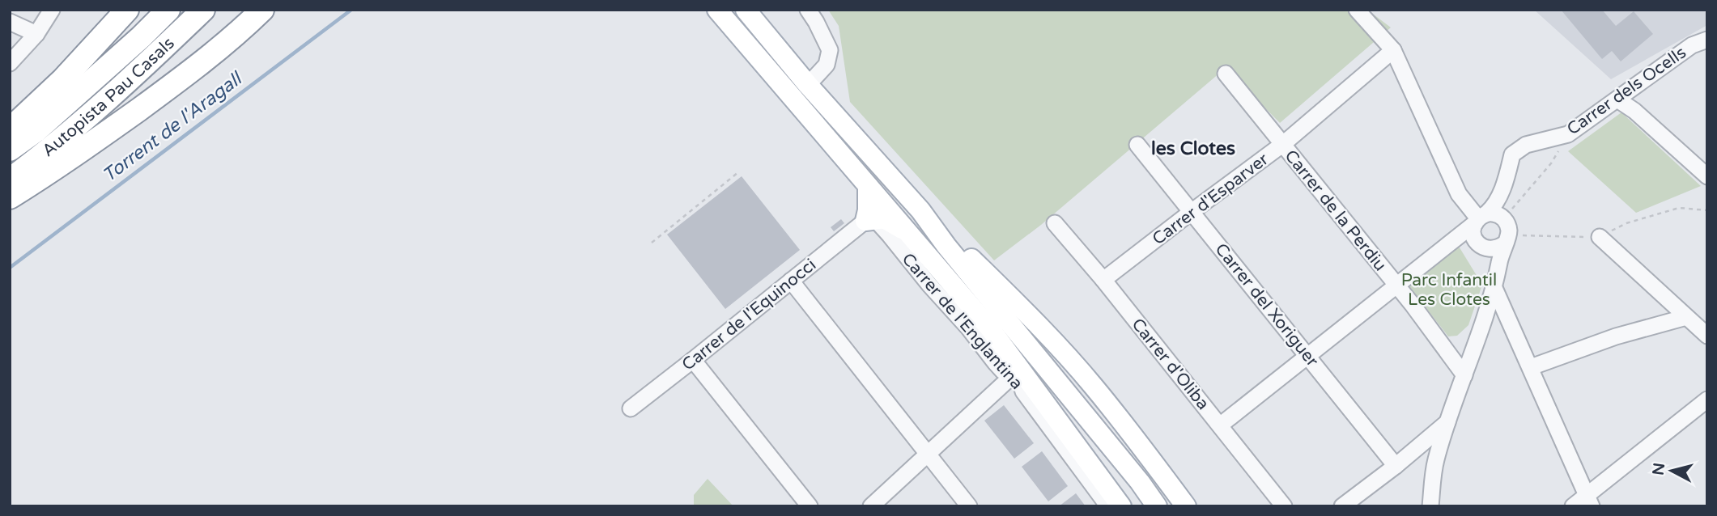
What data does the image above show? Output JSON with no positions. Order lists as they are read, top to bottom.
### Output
{
  "streets": {
    "highway": ["Autopista Pau Casals"],
    "street": [
      "Carrer dels Ocells",
      "Carrer d'Esparver",
      "Carrer de la Perdiu",
      "Carrer del Xoriguer",
      "Carrer de l'Equinocci",
      "Carrer de l'Englantina",
      "Carrer d'Oliba"
    ]
  },
  "crossings": [
    ["Carrer d'Esparver", "Carrer de la Perdiu"],
    ["Carrer d'Esparver", "Carrer del Xoriguer"],
    ["Carrer d'Esparver", "Carrer d'Oliba"],
    ["Carrer de l'Equinocci", "Carrer de l'Englantina"]
  ],
  "districts": ["les Clotes"],
  "water": ["Torrent de l'Aragall"],
  "parks": ["Parc Infantil Les Clotes"],
  "north": "left"
}
